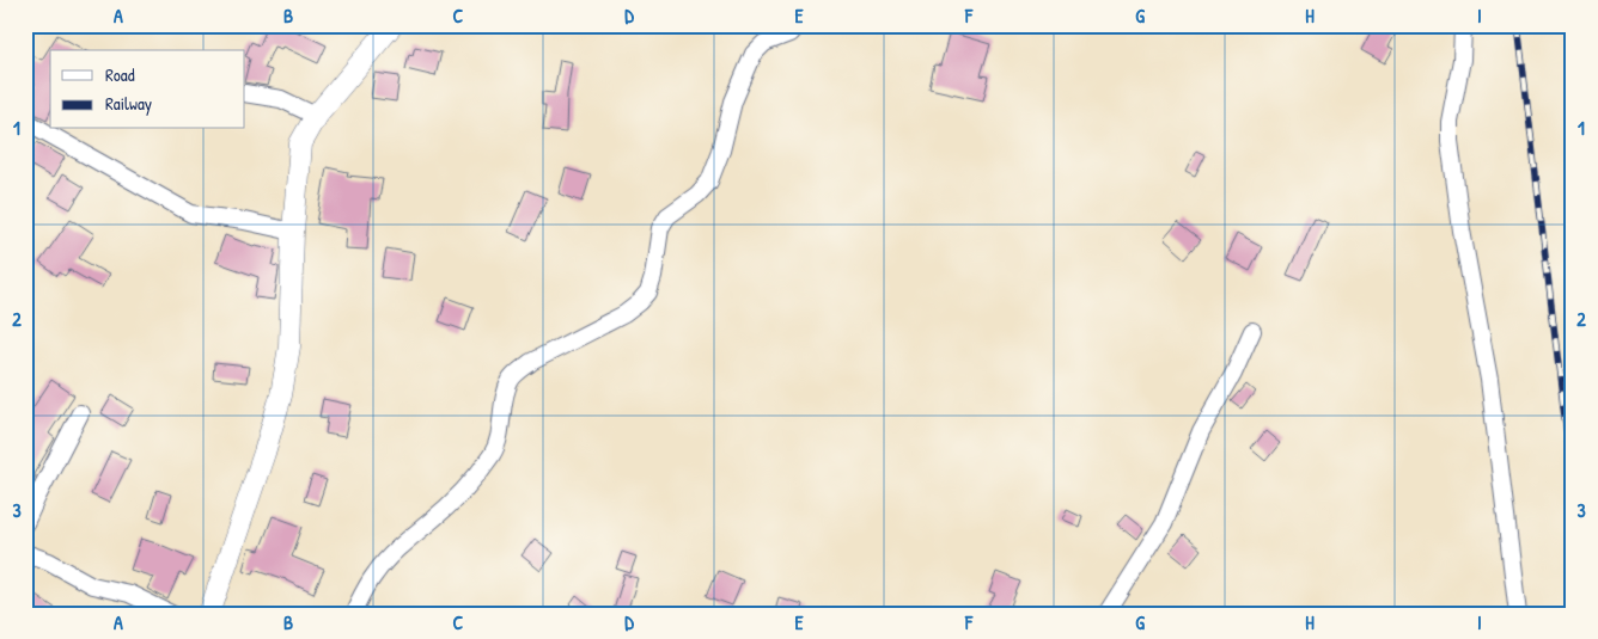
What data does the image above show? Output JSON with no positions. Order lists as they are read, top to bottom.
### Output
{
  "legend": ["Road", "Railway"],
  "grid": {
    "columns": [
      "A",
      "B",
      "C",
      "D",
      "E",
      "F",
      "G",
      "H",
      "I"
    ],
    "rows": ["1", "2", "3"]
  }
}
